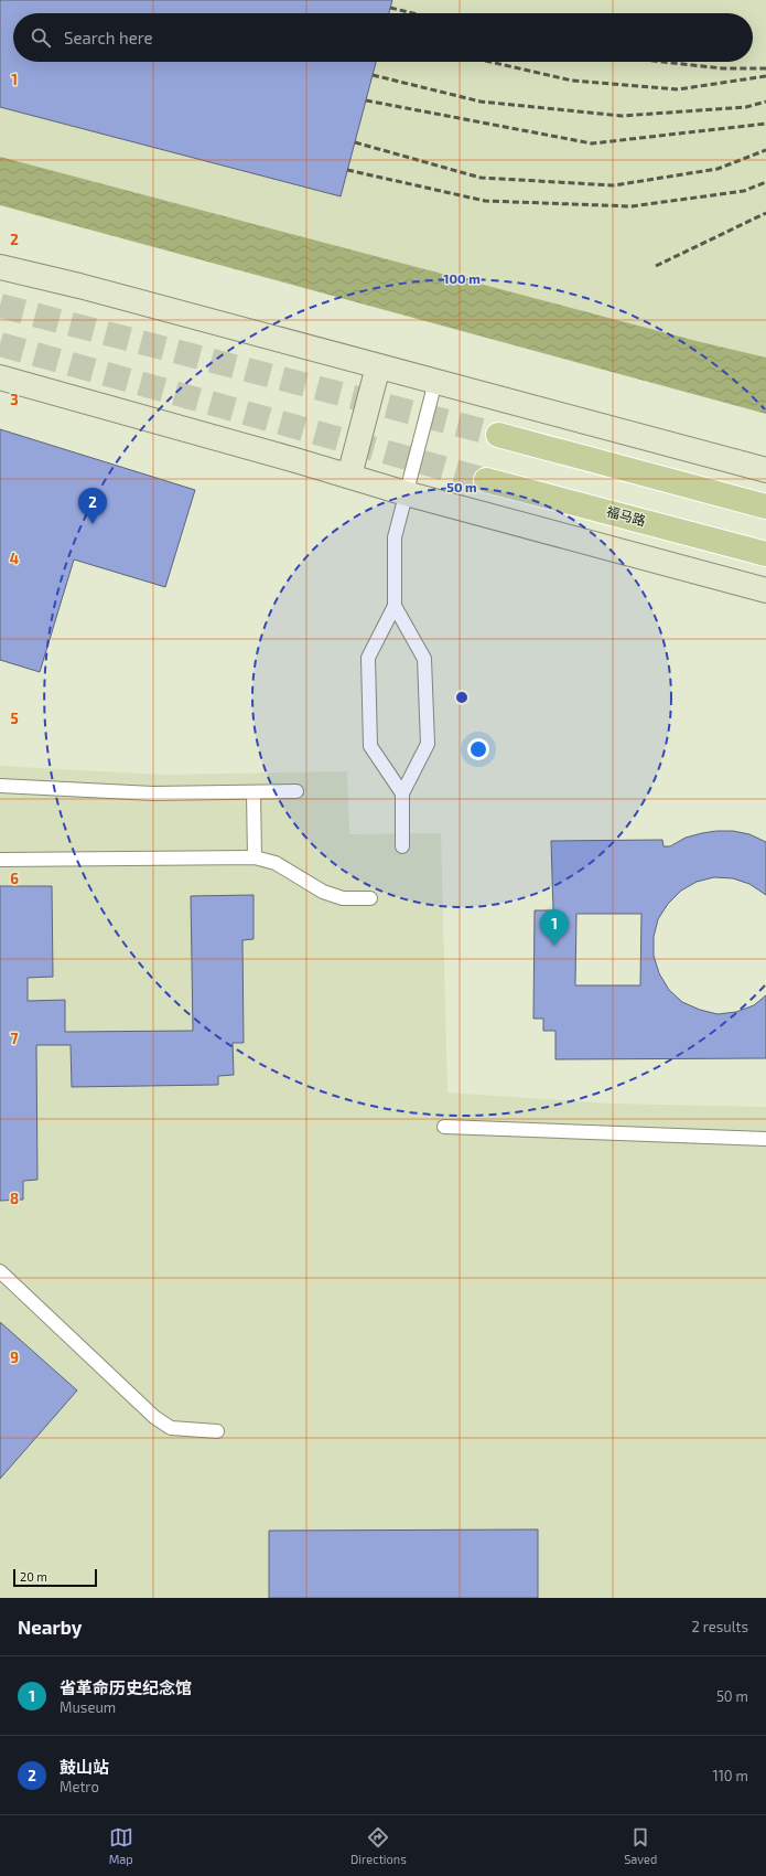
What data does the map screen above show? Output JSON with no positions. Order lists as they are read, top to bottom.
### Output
{
  "streets": {
    "main road": ["福马路"]
  },
  "scale_bar": "20 m",
  "page": {
    "search": "Search here",
    "pins": ["2", "1"],
    "scale": "20 m",
    "heading": ["Nearby", "2 results"],
    "list": [
      {
        "mark": "1",
        "name": "省革命历史纪念馆",
        "note": "Museum",
        "value": "50 m"
      },
      {
        "mark": "2",
        "name": "鼓山站",
        "note": "Metro",
        "value": "110 m"
      }
    ],
    "nav": ["Map", "Directions", "Saved"]
  },
  "grid": {
    "rows": [
      "1",
      "2",
      "3",
      "4",
      "5",
      "6",
      "7",
      "8",
      "9"
    ]
  },
  "rings": ["100 m", "50 m"]
}
